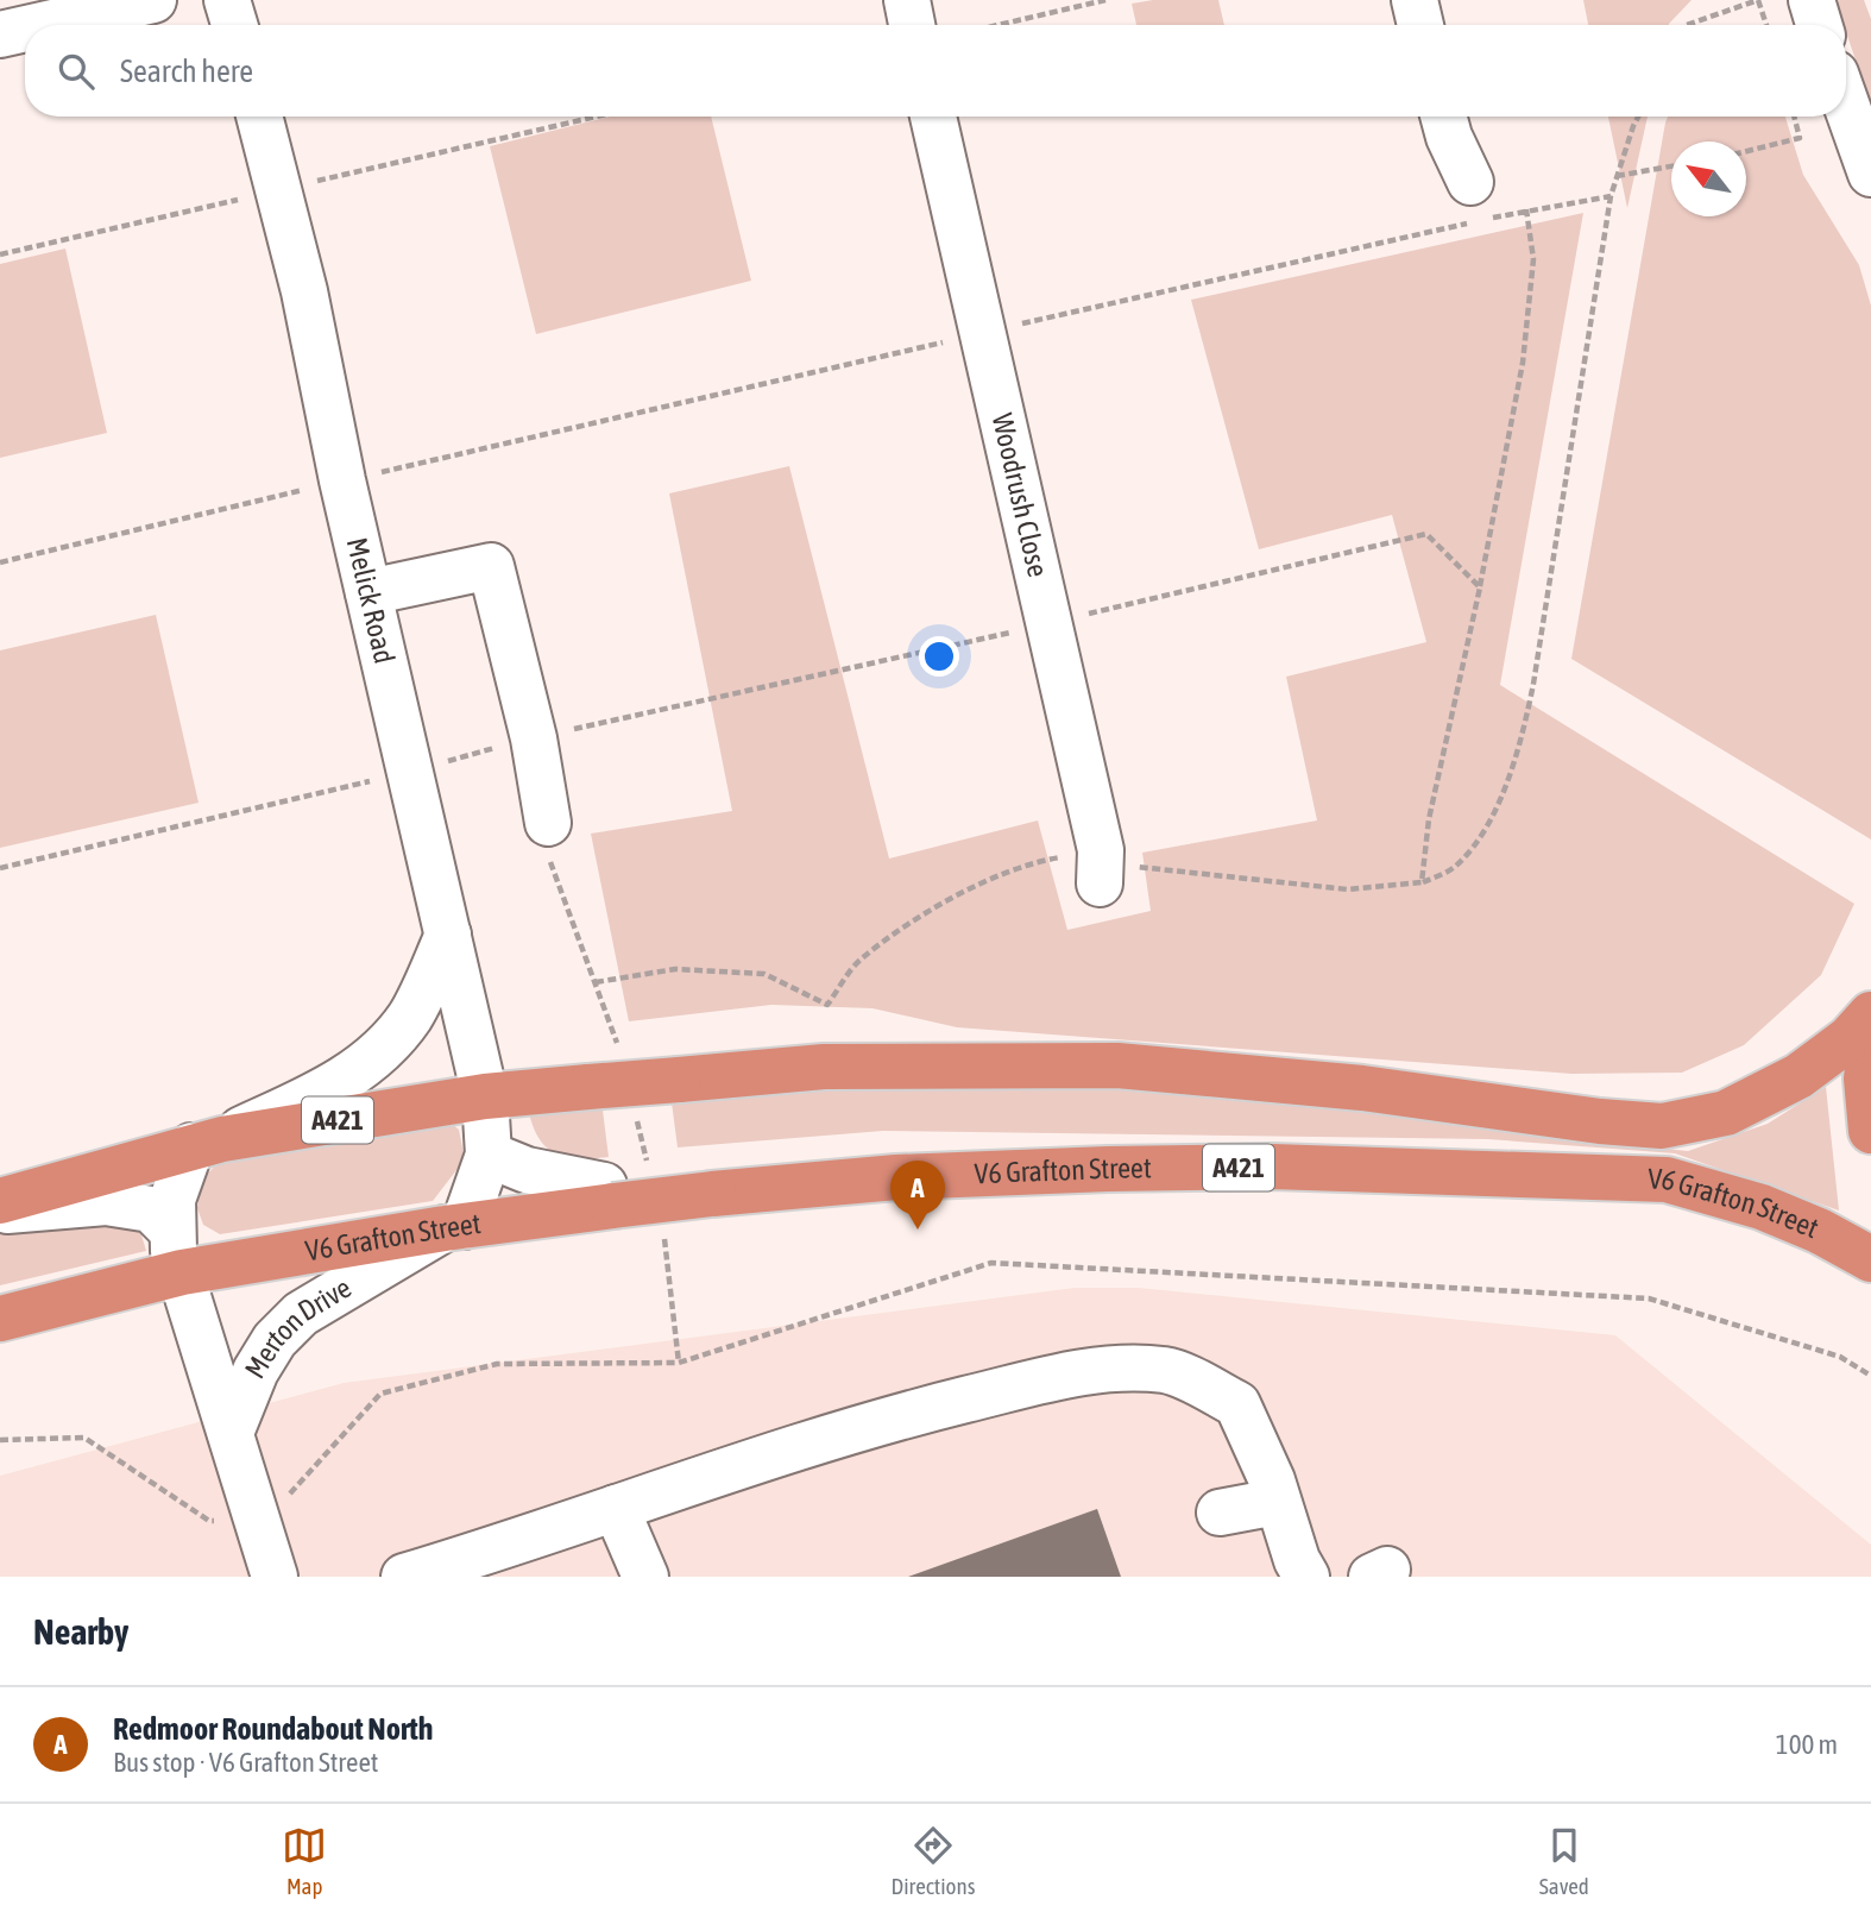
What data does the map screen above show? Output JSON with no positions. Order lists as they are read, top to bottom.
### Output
{
  "streets": {
    "highway": ["A421", "V6 Grafton Street"],
    "street": ["Woodrush Close", "Melick Road", "Merton Drive"]
  },
  "crossings": [
    ["Melick Road", "V6 Grafton Street"],
    ["V6 Grafton Street", "Merton Drive"]
  ],
  "north": "top left",
  "page": {
    "search": "Search here",
    "pins": "A",
    "heading": "Nearby",
    "list": [
      {
        "mark": "A",
        "name": "Redmoor Roundabout North",
        "note": "Bus stop · V6 Grafton Street",
        "value": "100 m"
      }
    ],
    "nav": ["Map", "Directions", "Saved"]
  }
}
